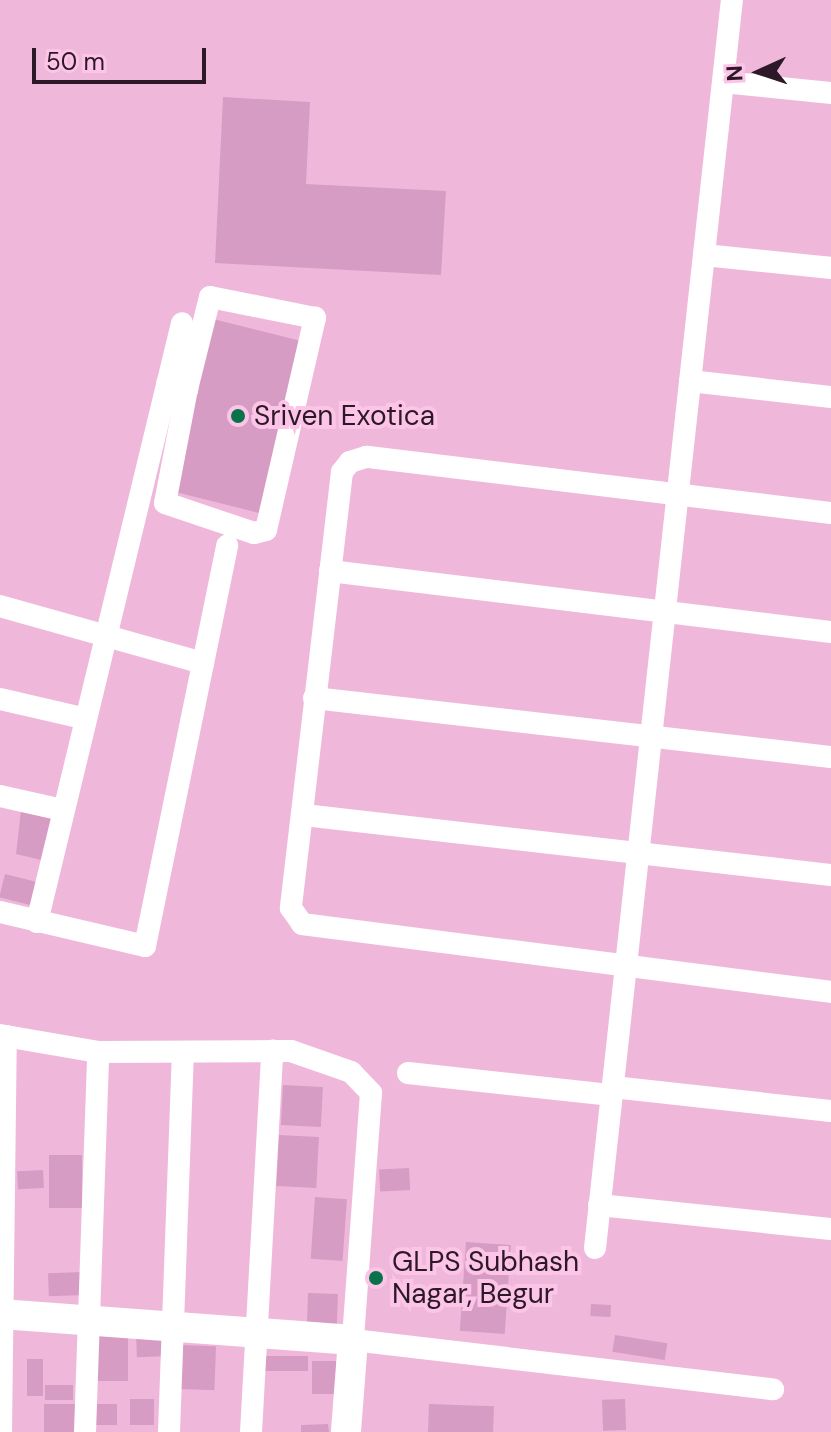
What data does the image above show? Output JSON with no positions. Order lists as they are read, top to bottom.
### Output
{
  "places": ["Sriven Exotica", "GLPS Subhash Nagar, Begur"],
  "scale_bar": "50 m",
  "north": "left"
}
